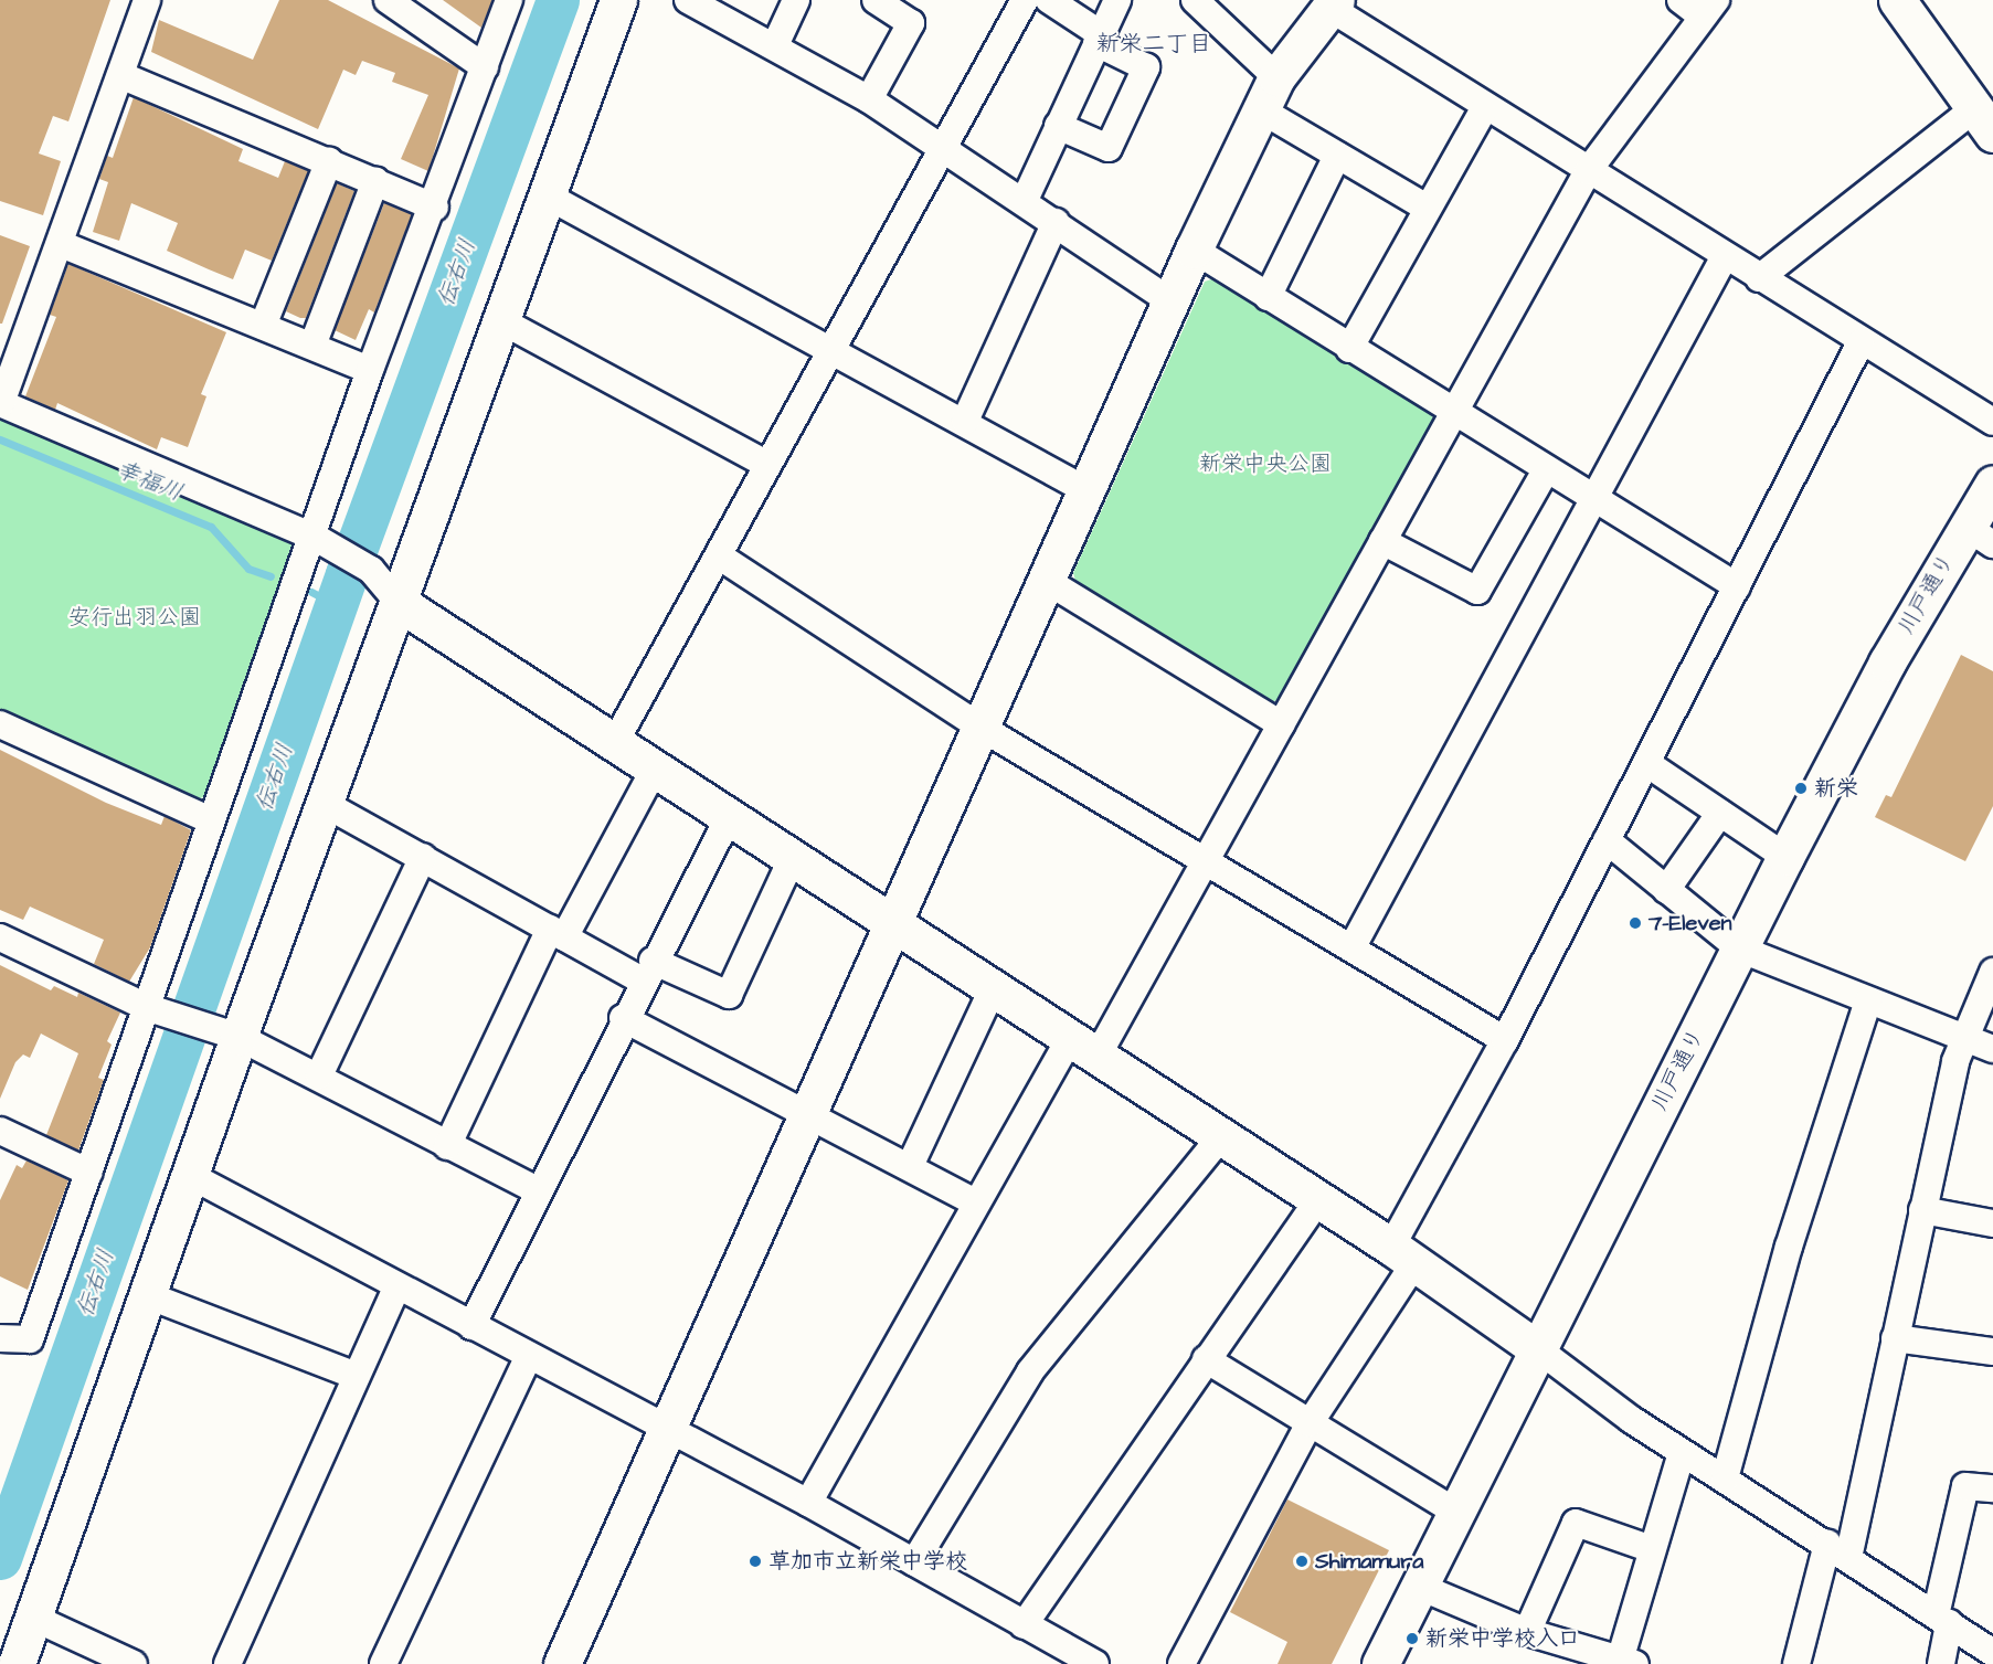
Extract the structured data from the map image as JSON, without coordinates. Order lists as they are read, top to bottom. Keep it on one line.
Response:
{"streets":{"street":["川戸通り"]},"districts":["新栄二丁目"],"water":["伝右川","幸福川"],"parks":["新栄中央公園","安行出羽公園"],"places":["新栄","7-Eleven","草加市立新栄中学校","Shimamura","新栄中学校入口"]}
